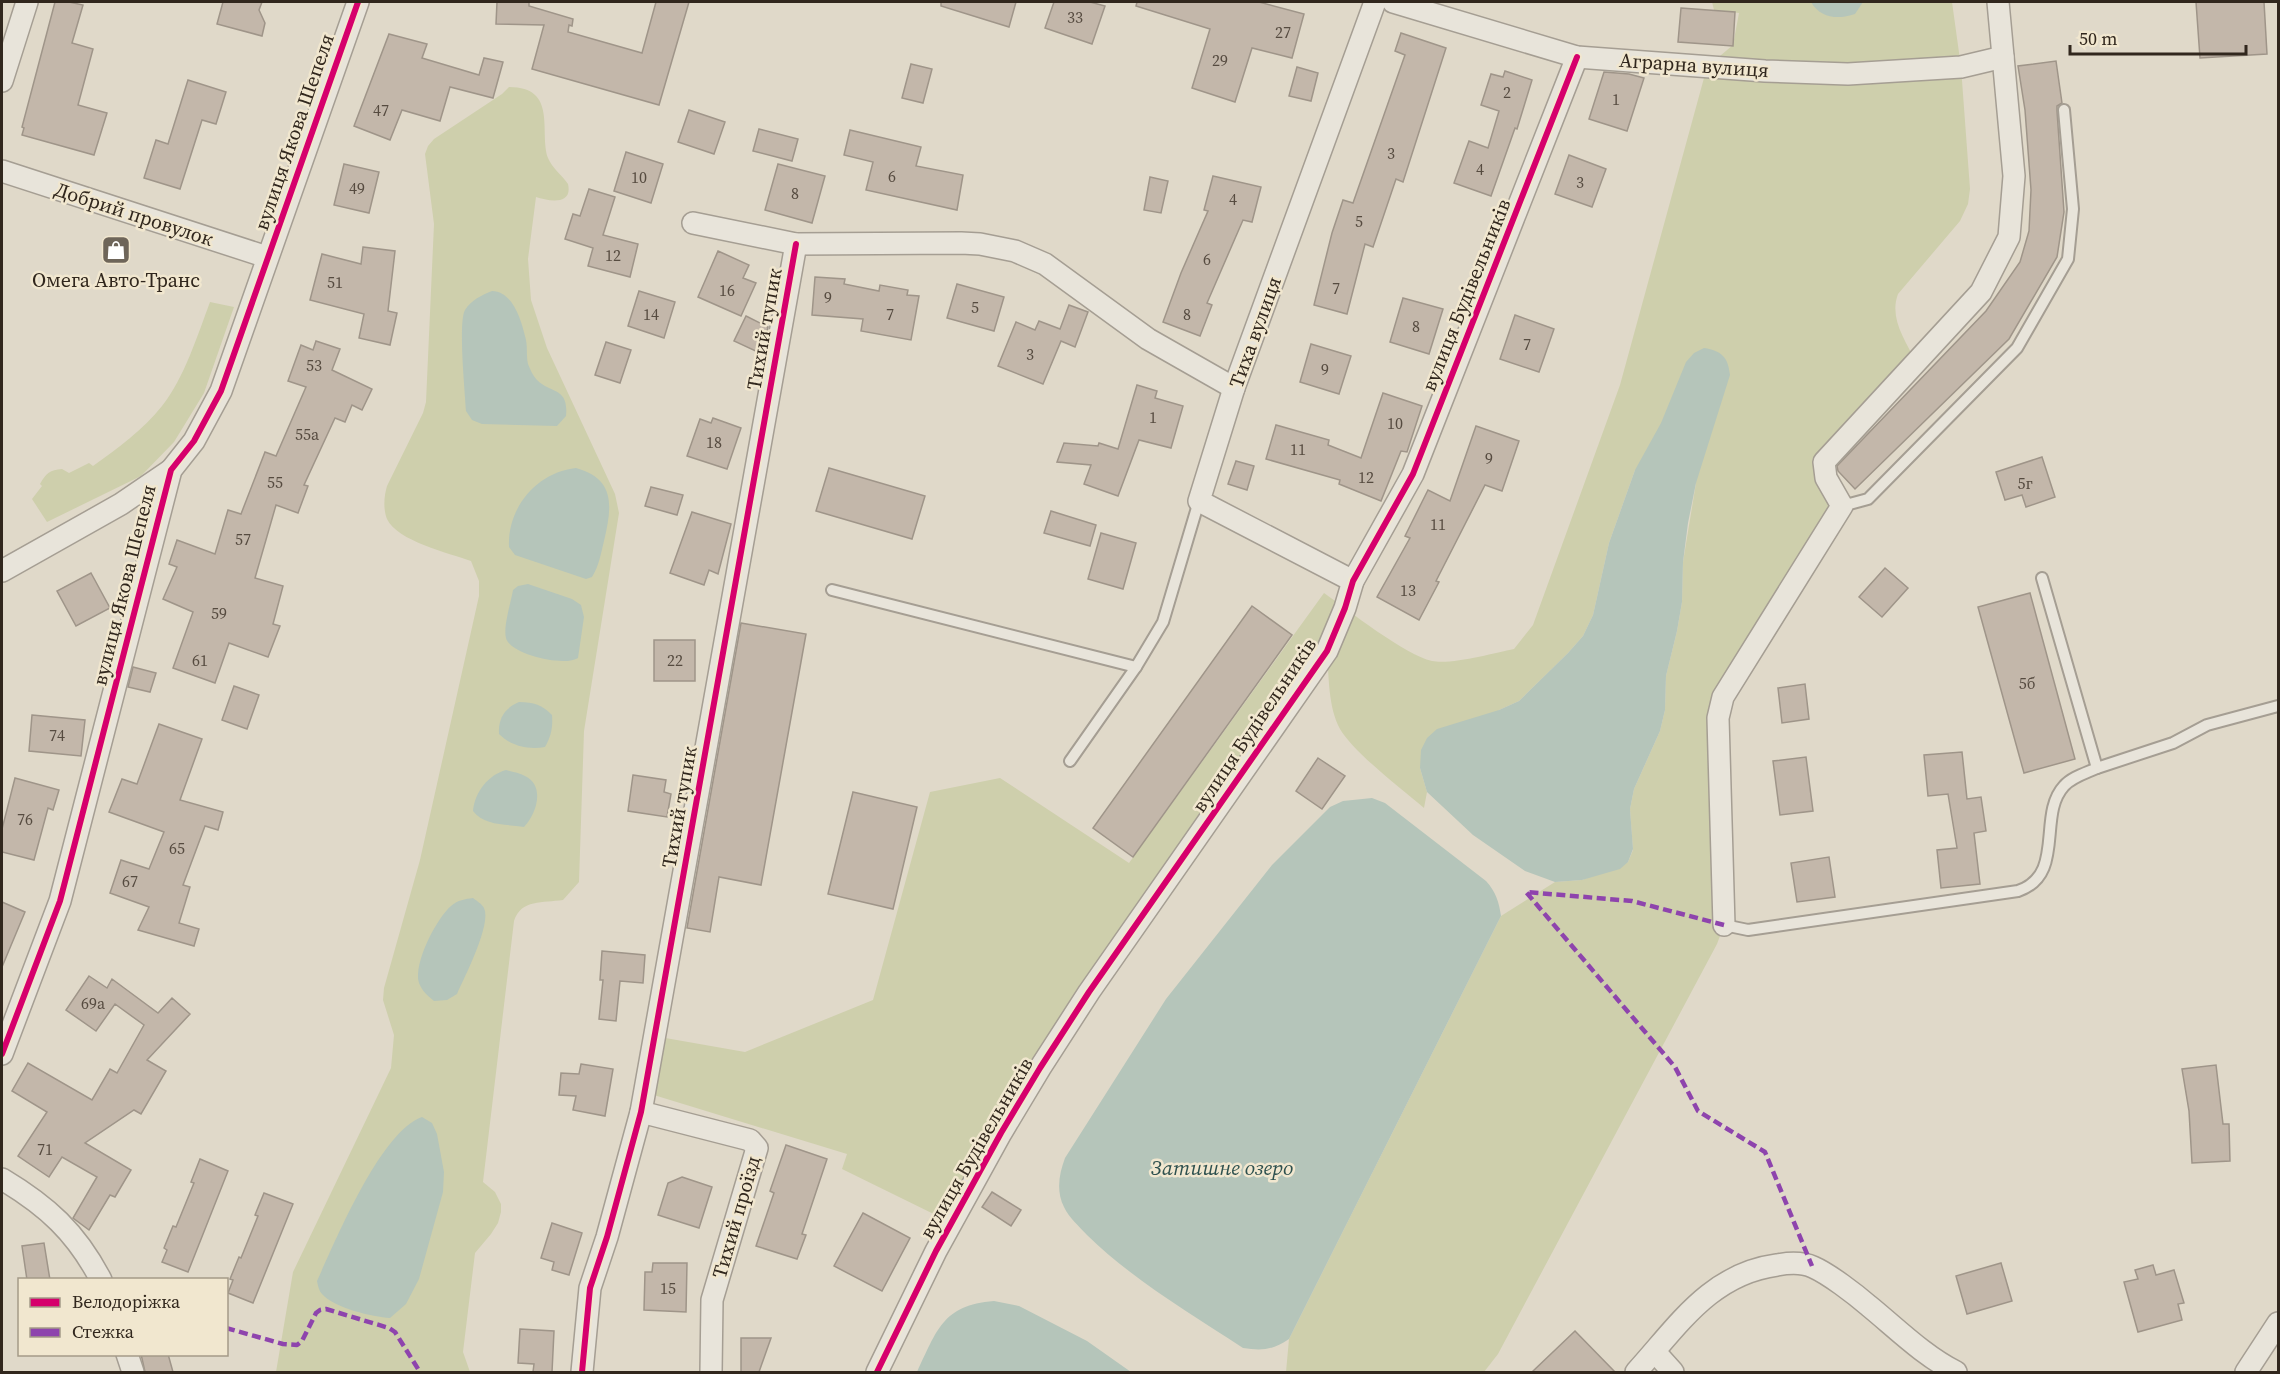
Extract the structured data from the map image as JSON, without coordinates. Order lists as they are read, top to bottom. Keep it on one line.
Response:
{"streets":{"street":["Аграрна вулиця","вулиця Якова Шепеля","Добрий провулок","вулиця Будівельників","Тихий тупик","Тиха вулиця","Тихий проїзд"]},"crossings":[["Аграрна вулиця","вулиця Будівельників"],["вулиця Якова Шепеля","Добрий провулок"],["Тихий тупик","Тиха вулиця"],["Тихий тупик","Тихий проїзд"]],"water":["Затишне озеро"],"places":{"shop":["Омега Авто-Транс"]},"house_numbers":["33","27","29","2","1","47","3","4","6","10","3","49","8","4","5","12","6","51","7","16","9","5","14","7","8","8","7","3","53","9","1","10","55а","18","11","9","12","55","5г","11","57","13","59","61","22","5б","74","76","65","67","69а","71","15"],"legend":["Велодоріжка","Стежка"],"scale_bar":"50 m"}
